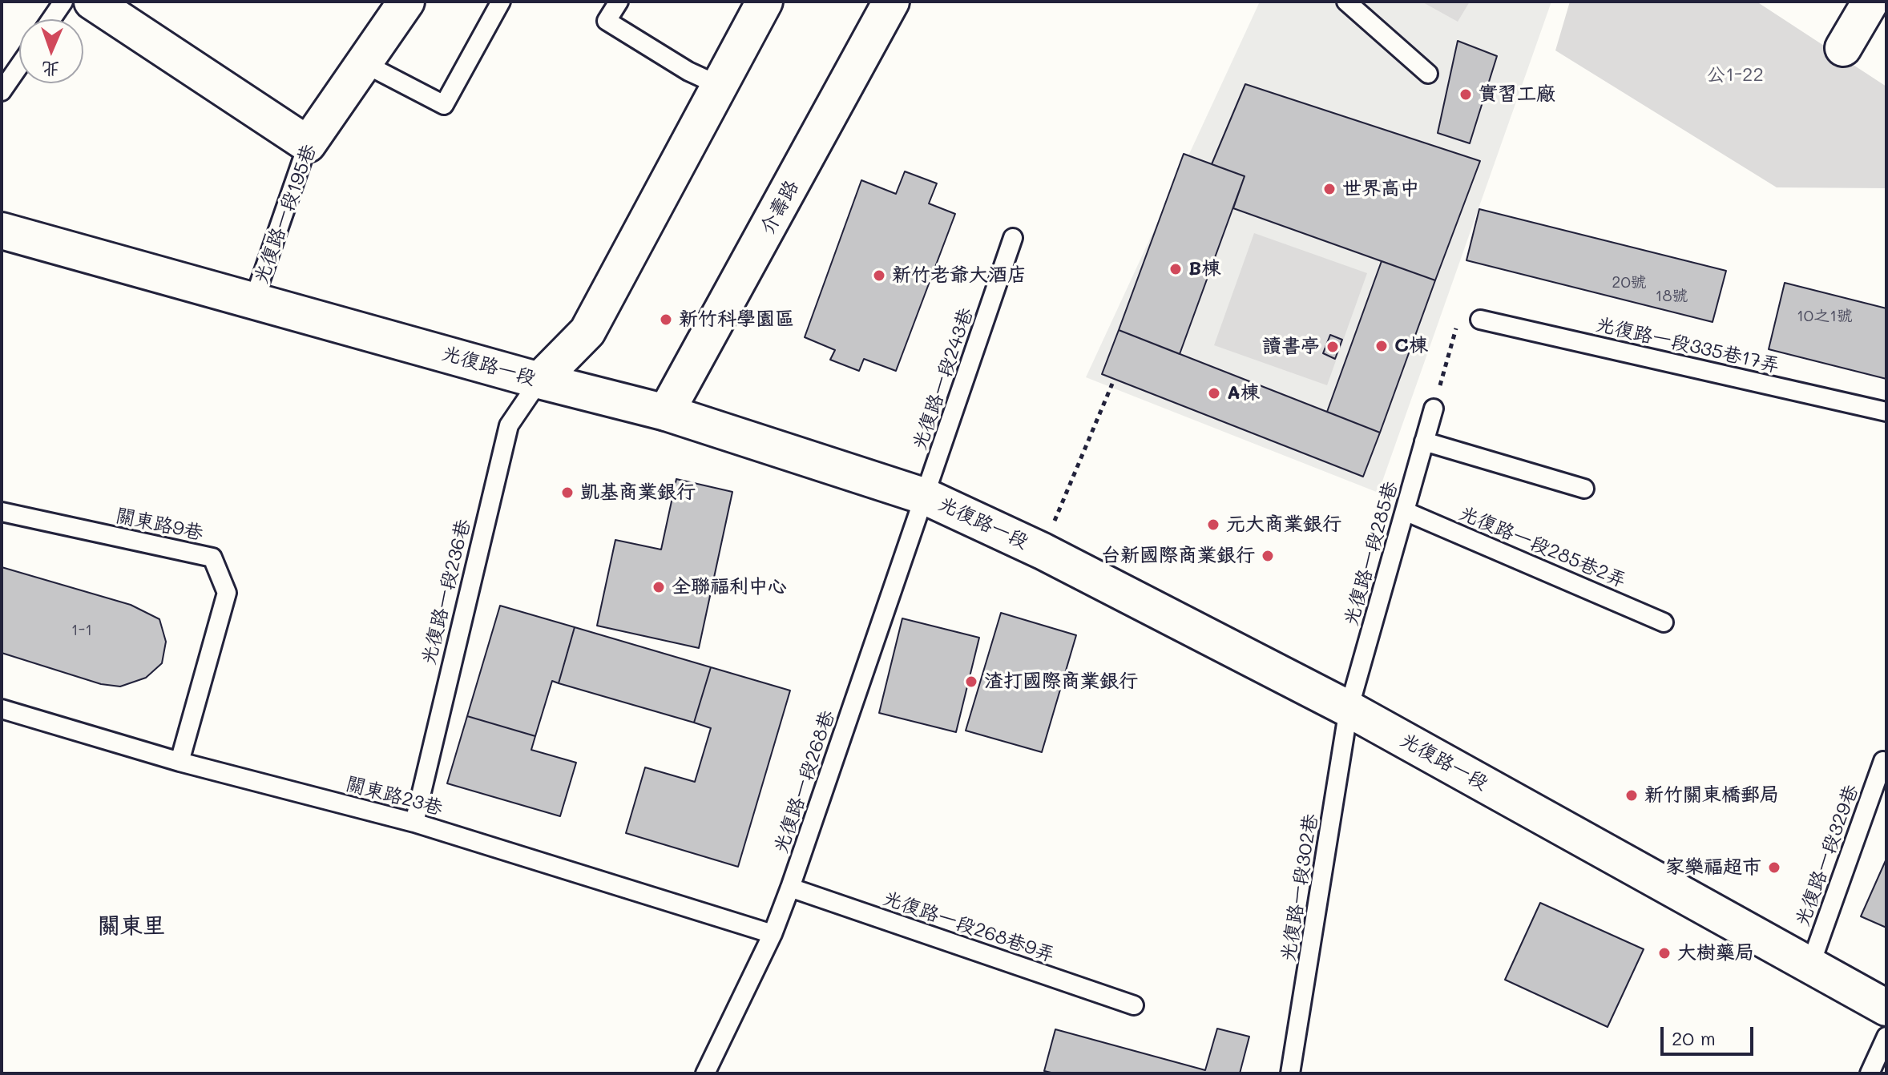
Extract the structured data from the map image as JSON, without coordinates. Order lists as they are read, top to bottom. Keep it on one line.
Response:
{"streets":{"main road":["介壽路","光復路一段195巷","光復路一段"],"lane":["光復路一段335巷17弄","光復路一段243巷","關東路9巷","光復路一段285巷2弄","光復路一段285巷","光復路一段236巷","光復路一段268巷","關東路23巷","光復路一段329巷","光復路一段302巷","光復路一段268巷9弄"]},"crossings":[["介壽路","光復路一段"],["光復路一段195巷","光復路一段"],["光復路一段","光復路一段243巷"],["光復路一段","光復路一段285巷"],["光復路一段","光復路一段236巷"],["光復路一段","光復路一段268巷"],["光復路一段","光復路一段329巷"],["光復路一段","光復路一段302巷"],["光復路一段243巷","光復路一段268巷"],["關東路9巷","關東路23巷"],["光復路一段285巷2弄","光復路一段285巷"],["光復路一段285巷","光復路一段302巷"],["光復路一段236巷","關東路23巷"],["光復路一段268巷","關東路23巷"],["光復路一段268巷","光復路一段268巷9弄"]],"districts":["關東里"],"parks":["公1-22"],"places":["實習工廠","世界高中","B棟","新竹老爺大酒店","新竹科學園區","C棟","讀書亭","A棟","凱基商業銀行","元大商業銀行","台新國際商業銀行","全聯福利中心","渣打國際商業銀行","新竹關東橋郵局","家樂福超市","大樹藥局"],"house_numbers":["20號","18號","10之1號","1-1"],"scale_bar":"20 m","north":"bottom"}
